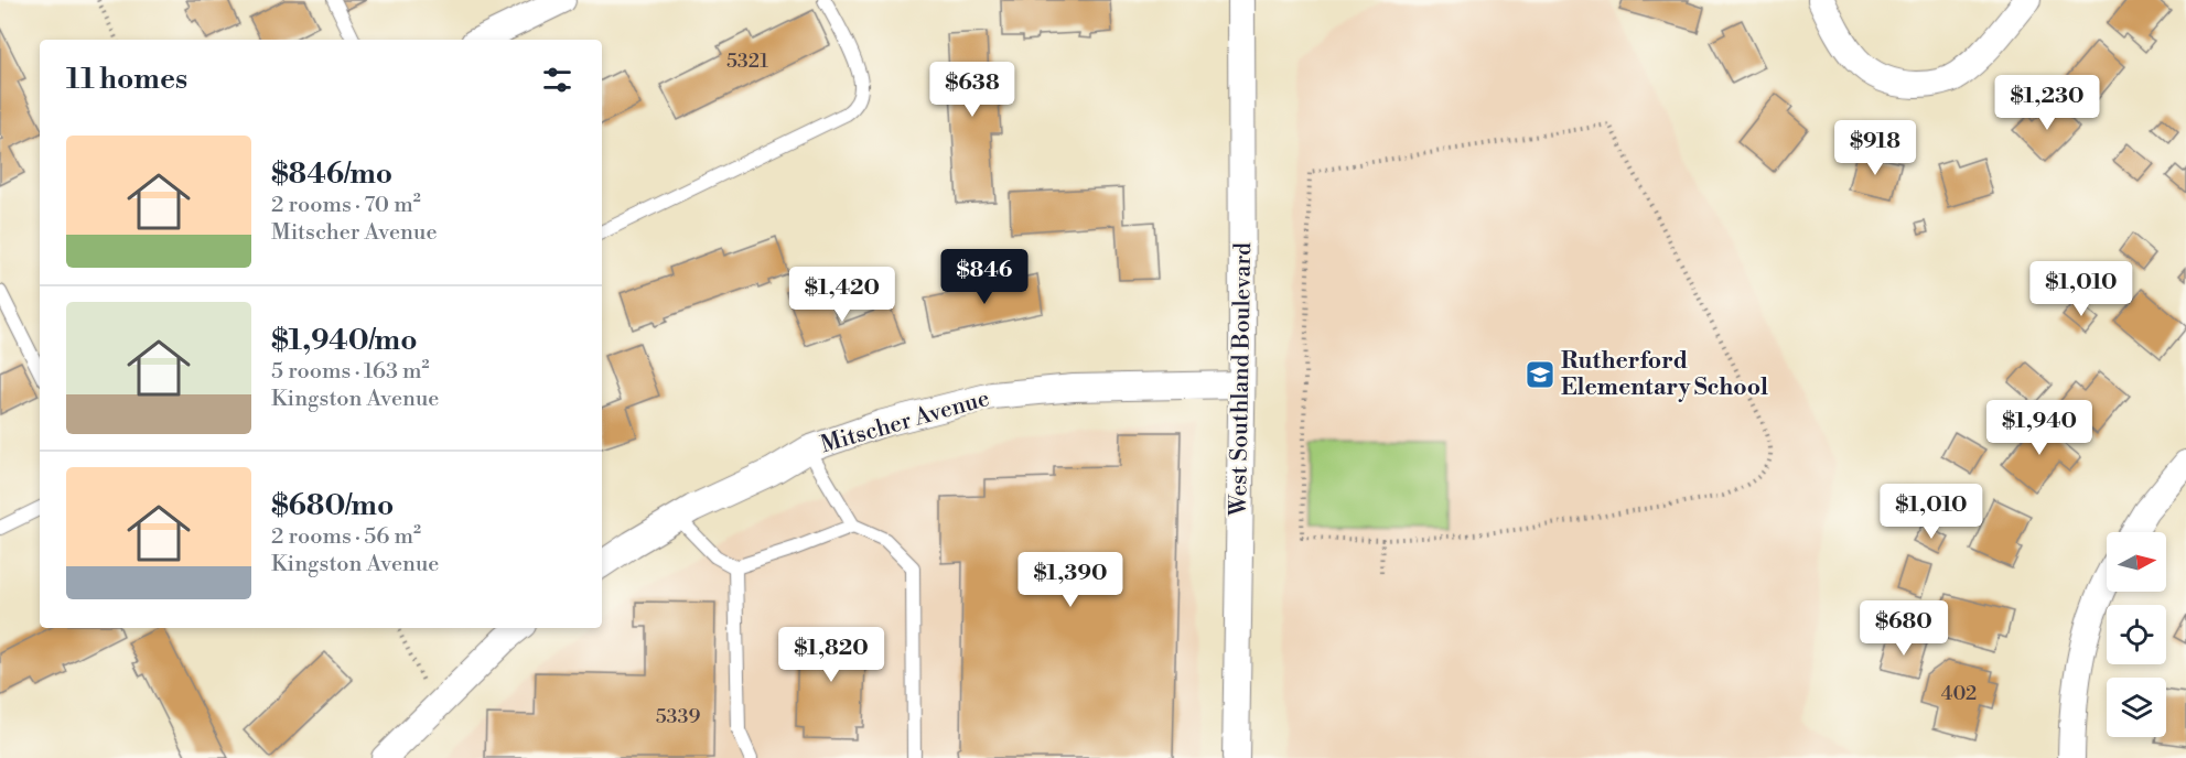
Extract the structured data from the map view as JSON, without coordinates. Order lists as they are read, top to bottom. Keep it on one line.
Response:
{"streets":{"street":["West Southland Boulevard","Mitscher Avenue"]},"crossings":[["West Southland Boulevard","Mitscher Avenue"]],"places":{"school or university":["Rutherford Elementary School"]},"house_numbers":["5321","402","5339"],"north":"right","page":{"heading":"11 homes","price":["$638","$1,230","$918","$846","$1,010","$1,420","$1,940","$1,010","$1,390","$680","$1,820"],"list":[{"name":"$846/mo","note":"2 rooms · 70 m² · Mitscher Avenue"},{"name":"$1,940/mo","note":"5 rooms · 163 m² · Kingston Avenue"},{"name":"$680/mo","note":"2 rooms · 56 m² · Kingston Avenue"}]}}
